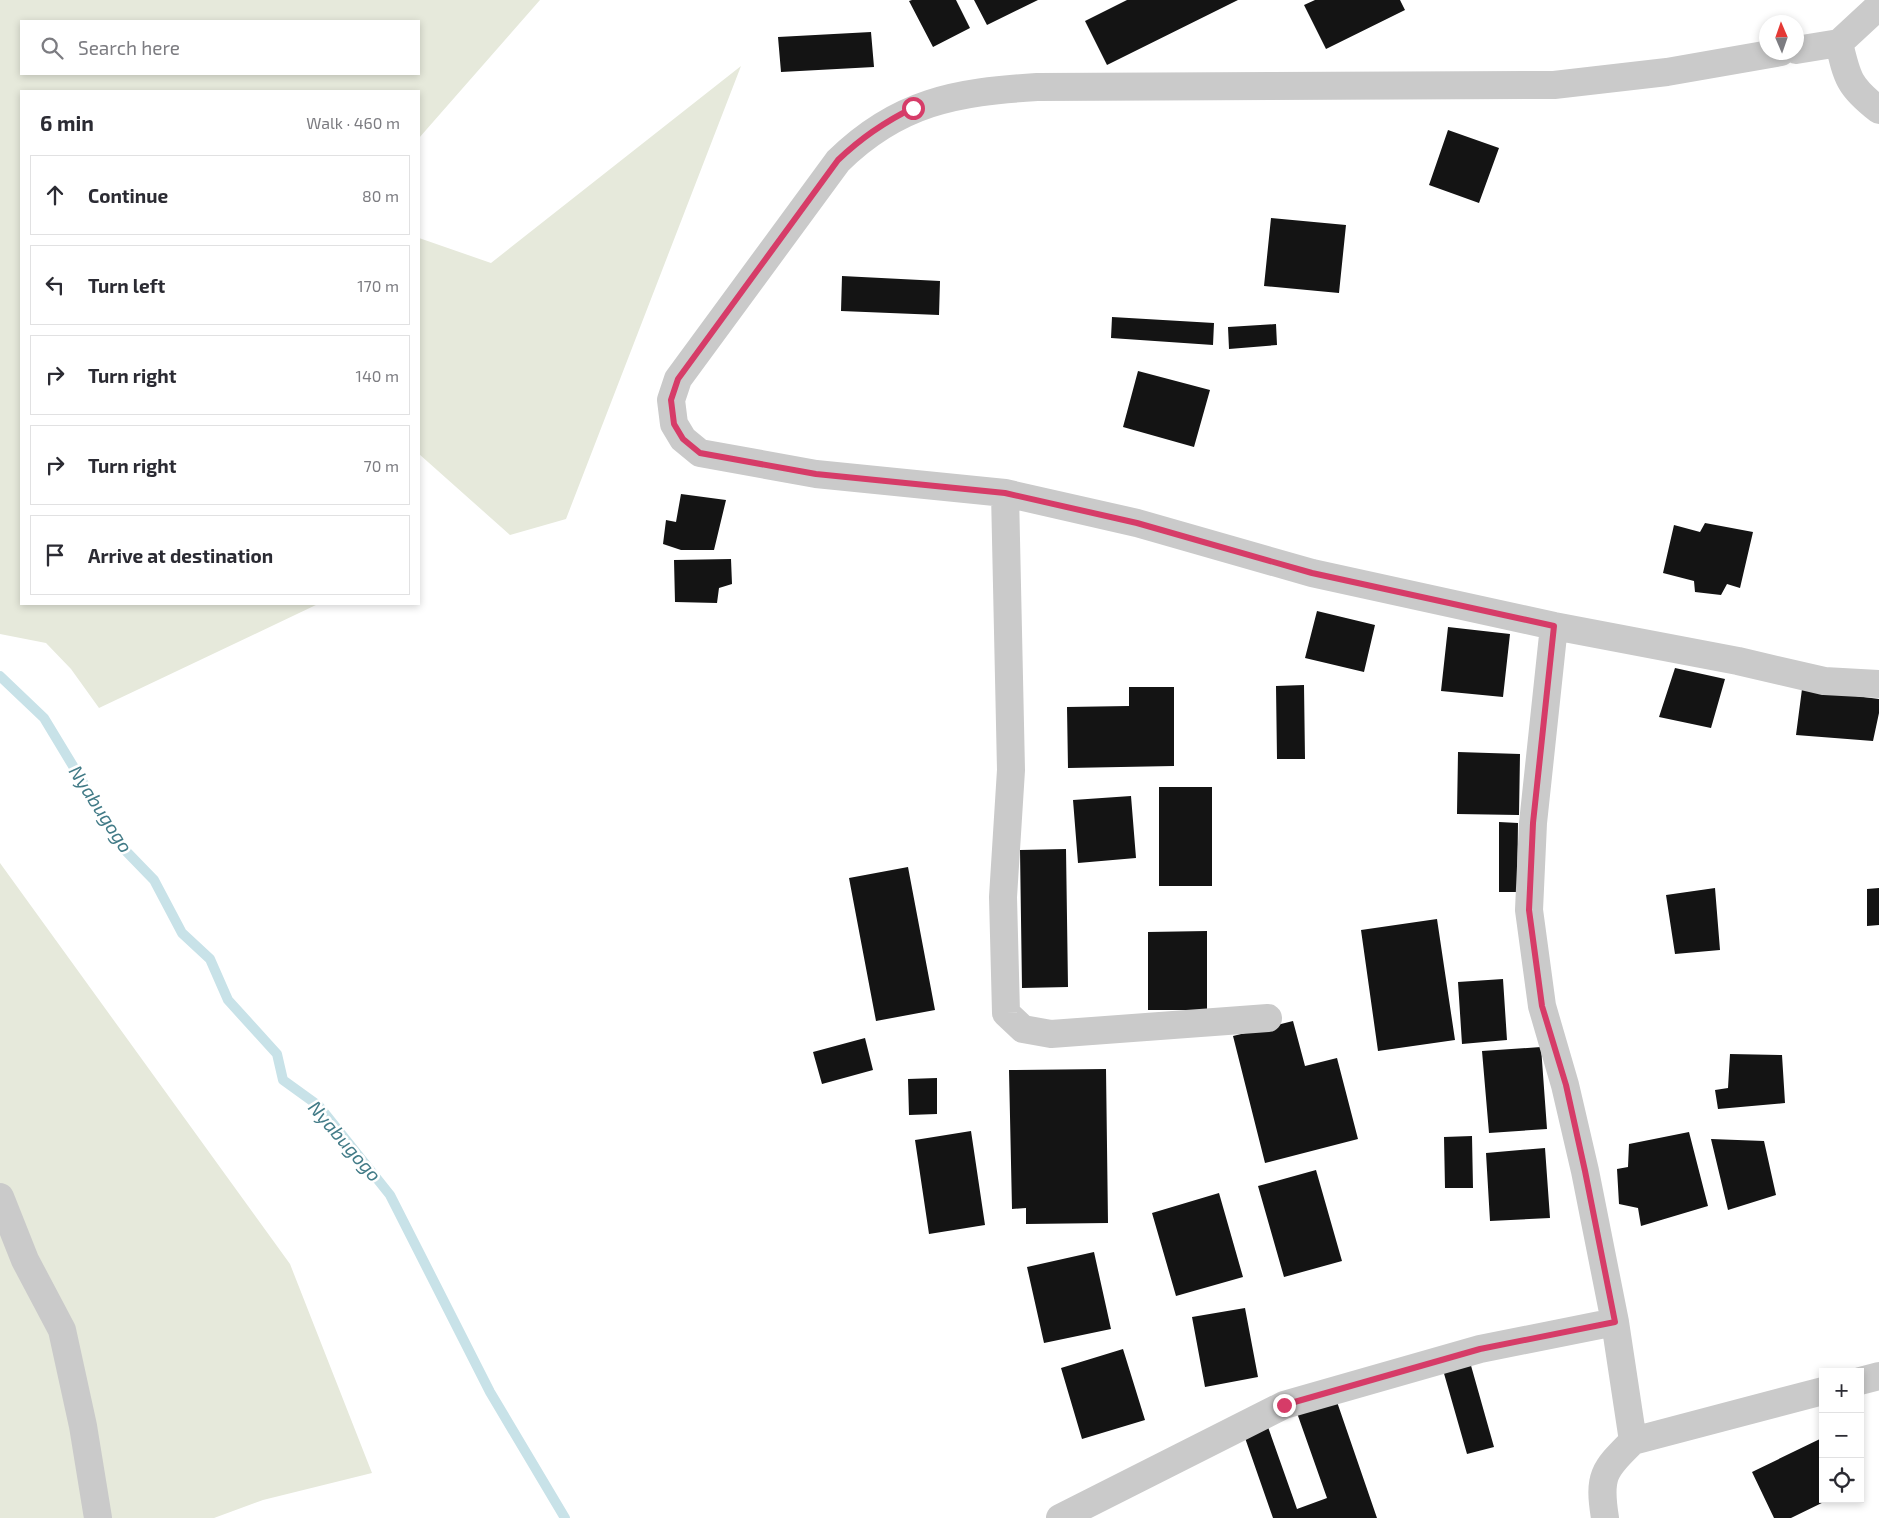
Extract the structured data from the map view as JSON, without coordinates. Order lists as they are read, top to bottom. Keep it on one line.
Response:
{"water":["Nyabugogo"],"north":"top","page":{"search":"Search here","heading":["6 min","Walk · 460 m"],"list":[["Continue","80 m"],["Turn left","170 m"],["Turn right","140 m"],["Turn right","70 m"],"Arrive at destination"],"map_buttons":["+","−"]}}
